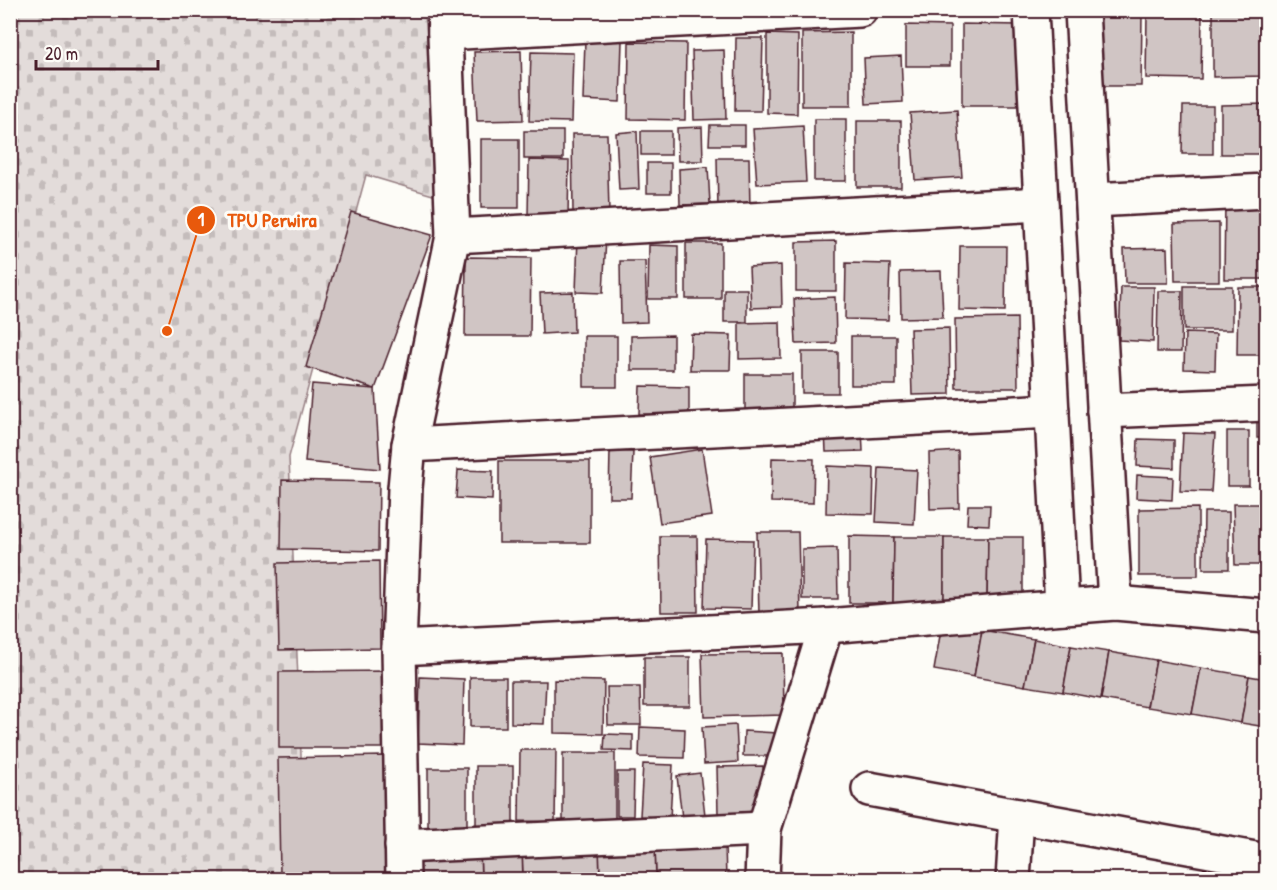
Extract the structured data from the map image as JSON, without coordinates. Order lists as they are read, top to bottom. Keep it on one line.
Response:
{"places":["TPU Perwira"],"scale_bar":"20 m"}
